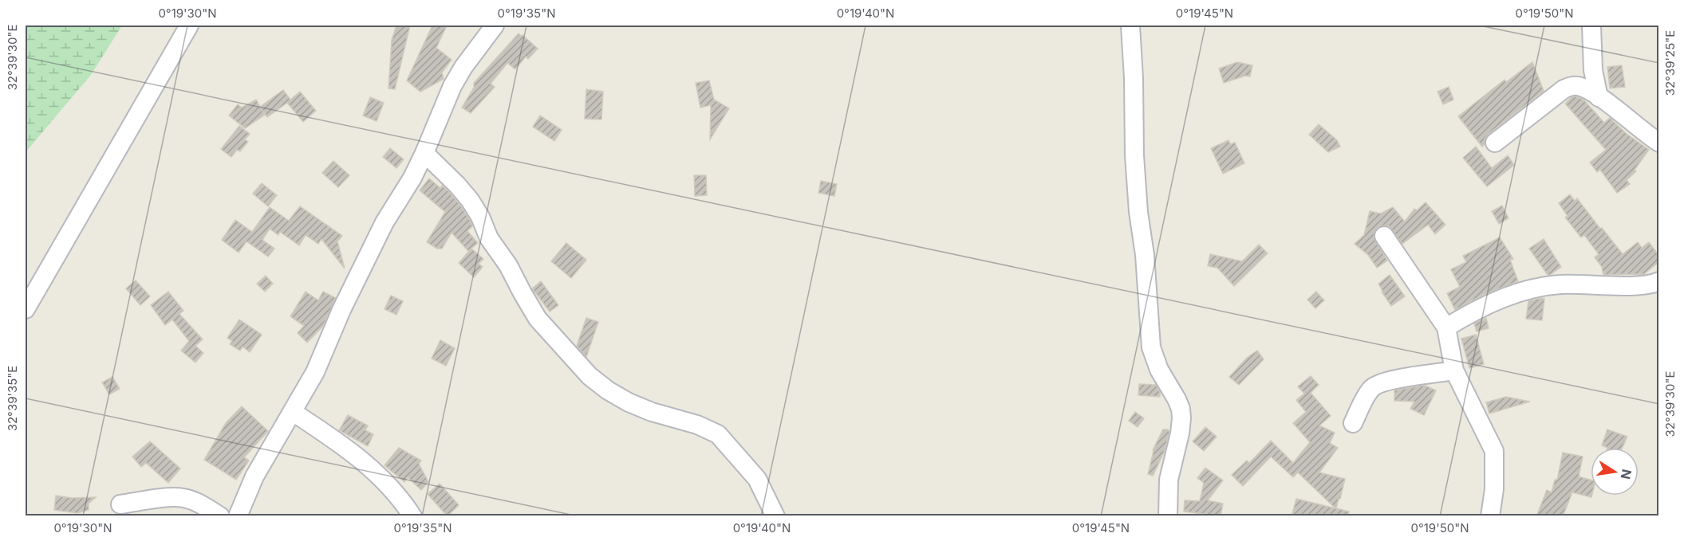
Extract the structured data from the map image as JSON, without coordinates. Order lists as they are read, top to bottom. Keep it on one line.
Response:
{"north":"right","coordinates":["0°19'30\"N","0°19'35\"N","0°19'40\"N","0°19'45\"N","0°19'50\"N","32°39'30\"E","32°39'25\"E","32°39'35\"E"]}
